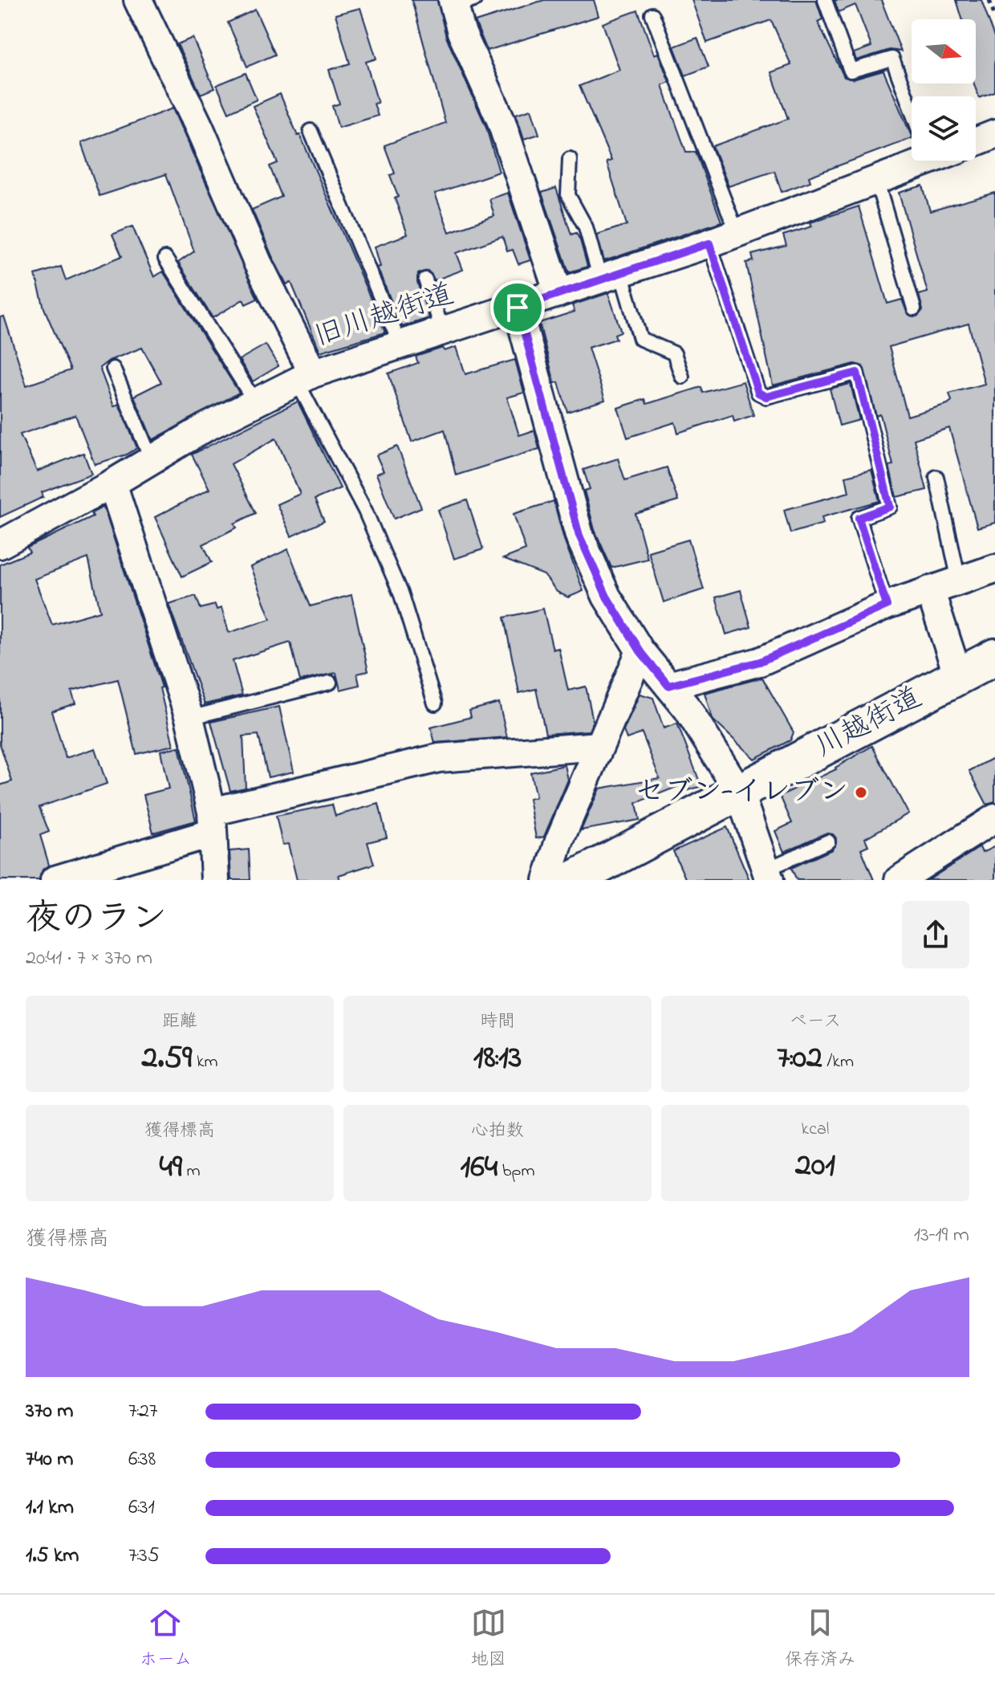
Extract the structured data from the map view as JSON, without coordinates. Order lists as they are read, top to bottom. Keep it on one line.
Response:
{"streets":{"highway":["川越街道"],"street":["旧川越街道"]},"places":["セブン-イレブン"],"north":"right","page":{"heading":["夜のラン","20:41 · 7 × 370 m"],"stats":[["距離","2.59 km"],["時間","18:13"],["ペース","7:02 /km"],["獲得標高","49 m"],["心拍数","164 bpm"],["kcal","201"]],"chart":["獲得標高","13–19 m"],"list":[{"name":"370 m","note":"7:27"},{"name":"740 m","note":"6:38"},{"name":"1.1 km","note":"6:31"},{"name":"1.5 km","note":"7:35"}],"tabs":["ホーム","地図","保存済み"]}}
